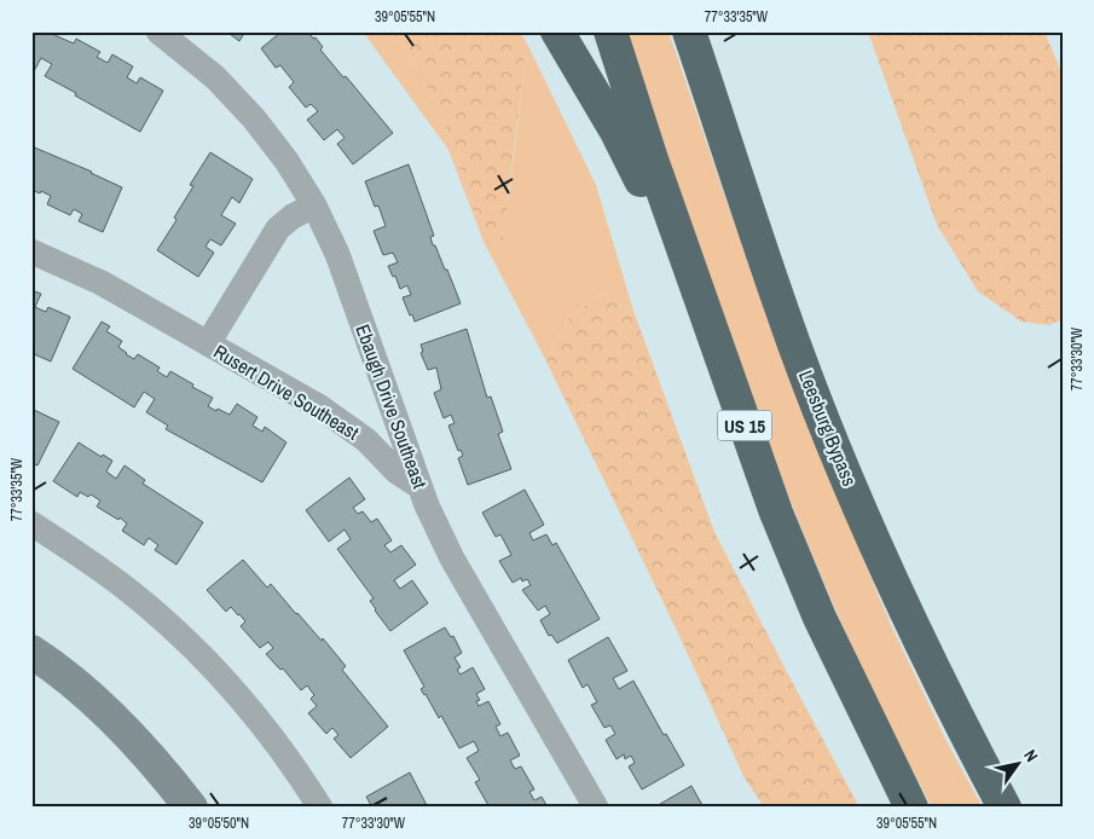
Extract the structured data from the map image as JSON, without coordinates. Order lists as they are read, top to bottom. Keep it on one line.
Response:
{"streets":{"highway":["US 15","Leesburg Bypass"],"street":["Rusert Drive Southeast","Ebaugh Drive Southeast"]},"crossings":[["Rusert Drive Southeast","Ebaugh Drive Southeast"]],"north":"top right","coordinates":["39°05'55\"N","77°33'35\"W","77°33'30\"W","39°05'50\"N"]}
